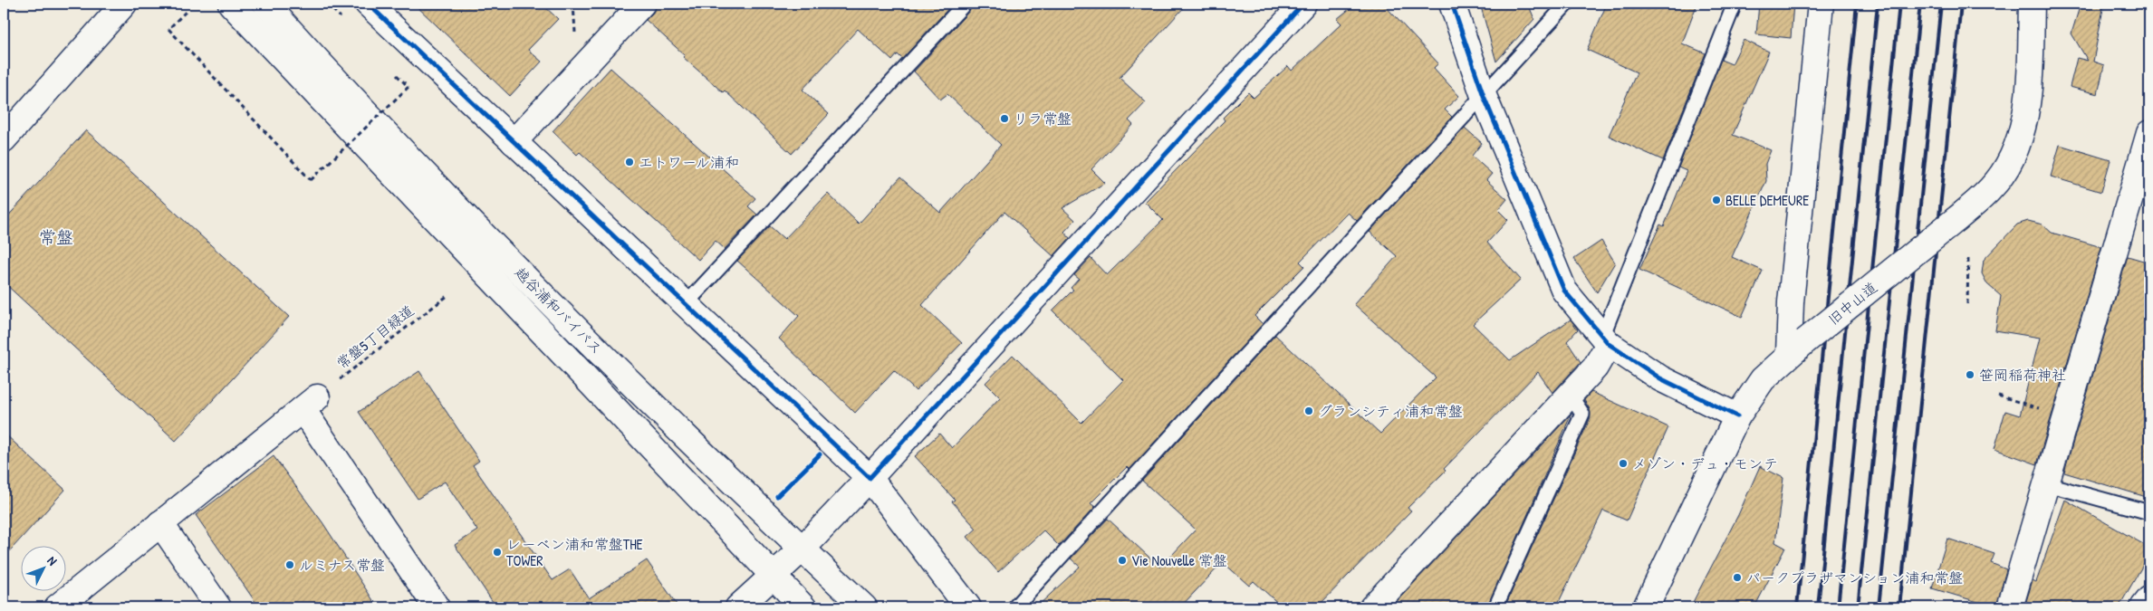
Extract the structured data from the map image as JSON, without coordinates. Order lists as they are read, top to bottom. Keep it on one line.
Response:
{"streets":{"main road":["旧中山道","越谷浦和バイパス"],"path":["常盤5丁目緑道"]},"districts":["常盤"],"places":["リラ常盤","エトワール浦和","BELLE DEMEURE","笹岡稲荷神社","グランシティ浦和常盤","メゾン・デュ・モンテ","レーベン浦和常盤THE TOWER","Vie Nouvelle 常盤","ルミナス常盤","パークプラザマンション浦和常盤"],"north":"top right"}
